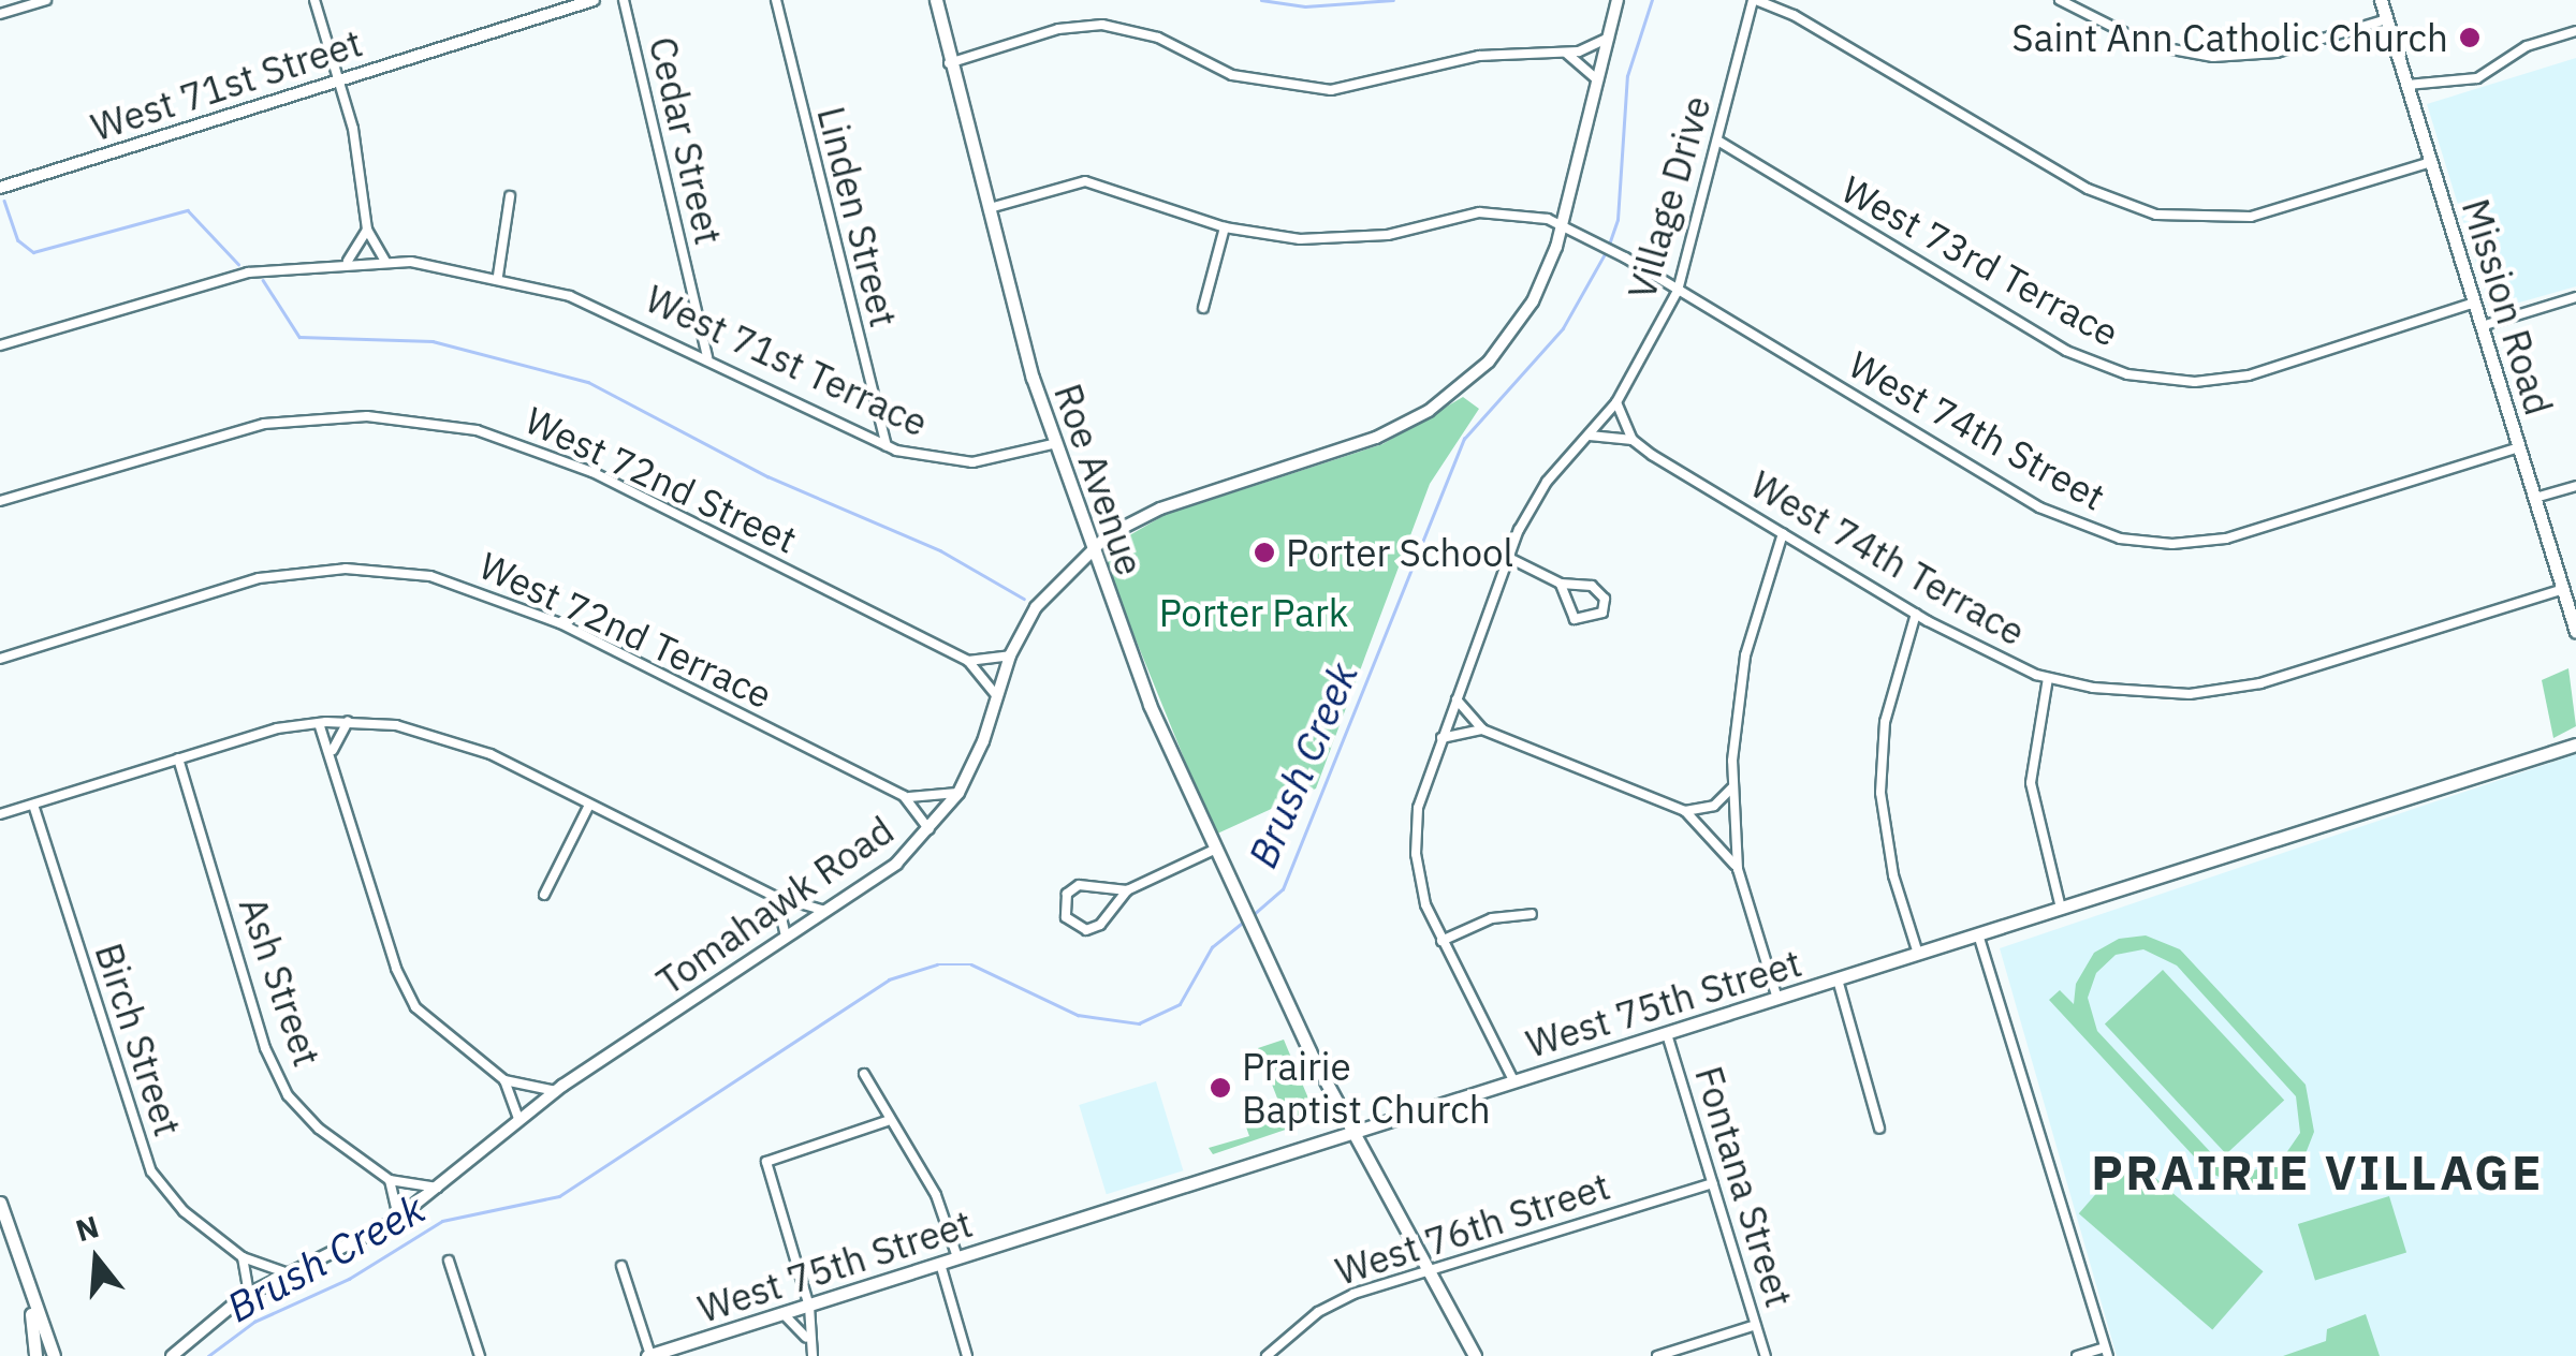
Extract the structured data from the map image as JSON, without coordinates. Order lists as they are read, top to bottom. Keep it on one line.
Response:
{"streets":{"main road":["Mission Road","Roe Avenue","West 75th Street"],"street":["West 71st Street","Cedar Street","Village Drive","Linden Street","West 73rd Terrace","West 71st Terrace","West 74th Street","West 72nd Street","West 74th Terrace","West 72nd Terrace","Tomahawk Road","Ash Street","Birch Street","Fontana Street","West 76th Street"]},"crossings":[["Cedar Street","West 71st Terrace"],["Village Drive","West 73rd Terrace"],["Village Drive","West 74th Street"],["Village Drive","West 74th Terrace"],["Village Drive","West 75th Street"],["Linden Street","West 71st Terrace"],["West 73rd Terrace","Mission Road"],["Mission Road","West 74th Street"],["Mission Road","West 74th Terrace"],["West 71st Terrace","Roe Avenue"],["West 74th Street","Tomahawk Road"],["West 72nd Street","Tomahawk Road"],["Roe Avenue","Tomahawk Road"],["Roe Avenue","West 75th Street"],["Roe Avenue","West 76th Street"],["West 72nd Terrace","Tomahawk Road"],["Tomahawk Road","Ash Street"],["Tomahawk Road","Birch Street"],["West 75th Street","Fontana Street"],["Fontana Street","West 76th Street"]],"districts":["PRAIRIE VILLAGE"],"water":["Brush Creek"],"parks":["Porter Park"],"places":["Saint Ann Catholic Church","Porter School","Prairie Baptist Church"],"north":"top"}
